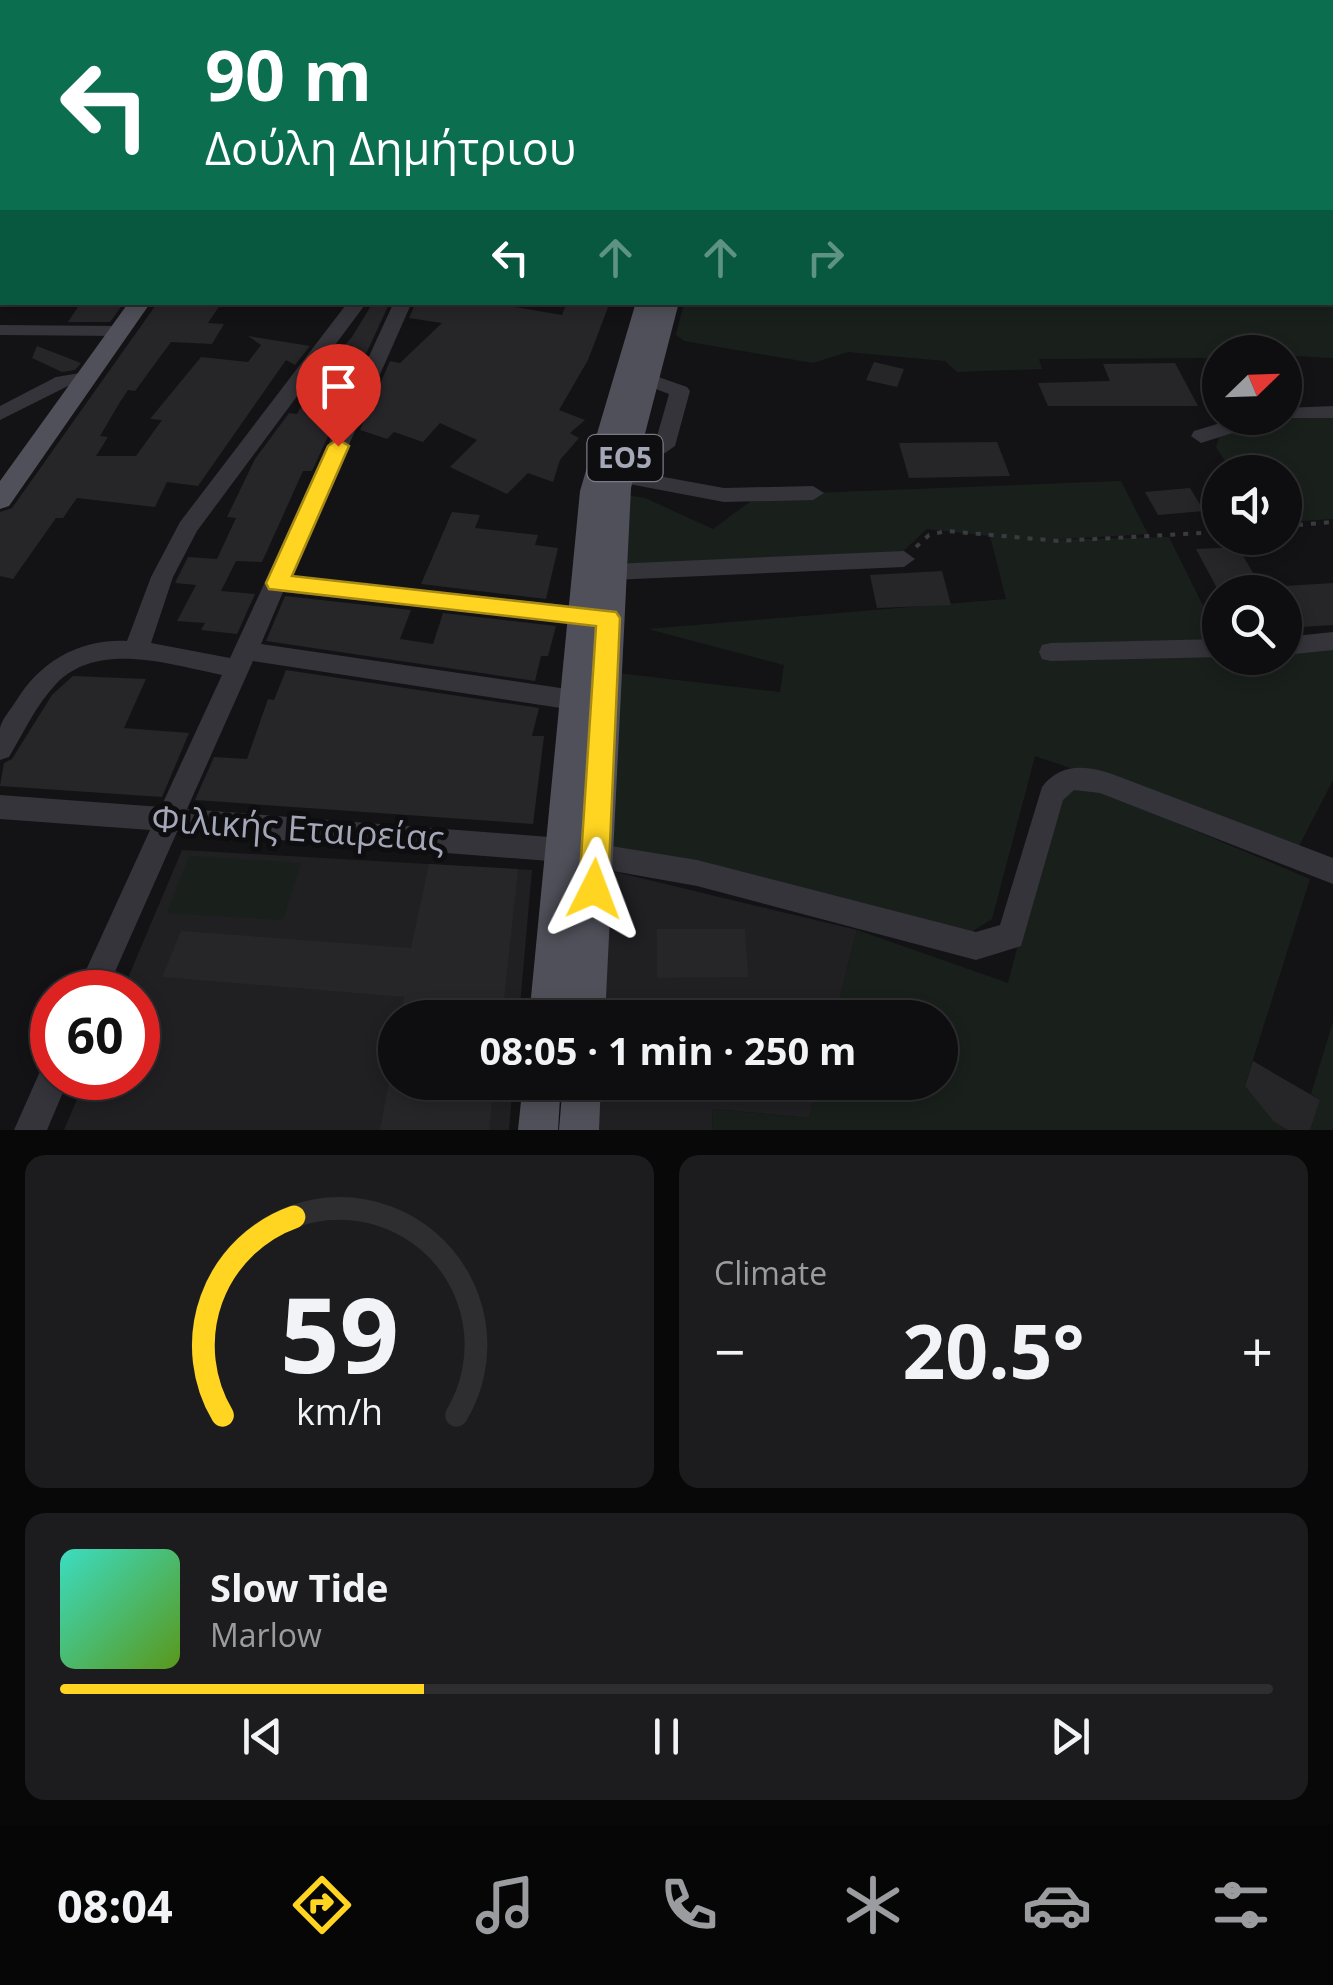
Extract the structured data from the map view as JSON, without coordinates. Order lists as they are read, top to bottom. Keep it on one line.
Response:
{"streets":{"main road":["ΕΟ5"],"street":["Φιλικής Εταιρείας"]},"crossings":[["ΕΟ5","Φιλικής Εταιρείας"]],"north":"top right","page":{"turn":["90 m","Δούλη Δημήτριου"],"limit":"60","trip":"08:05 · 1 min · 250 m","tile":"Climate","heat":["−","20.5°","+"],"song":["Slow Tide","Marlow"],"tabs":"08:04","gauge":["59","km/h"]}}
